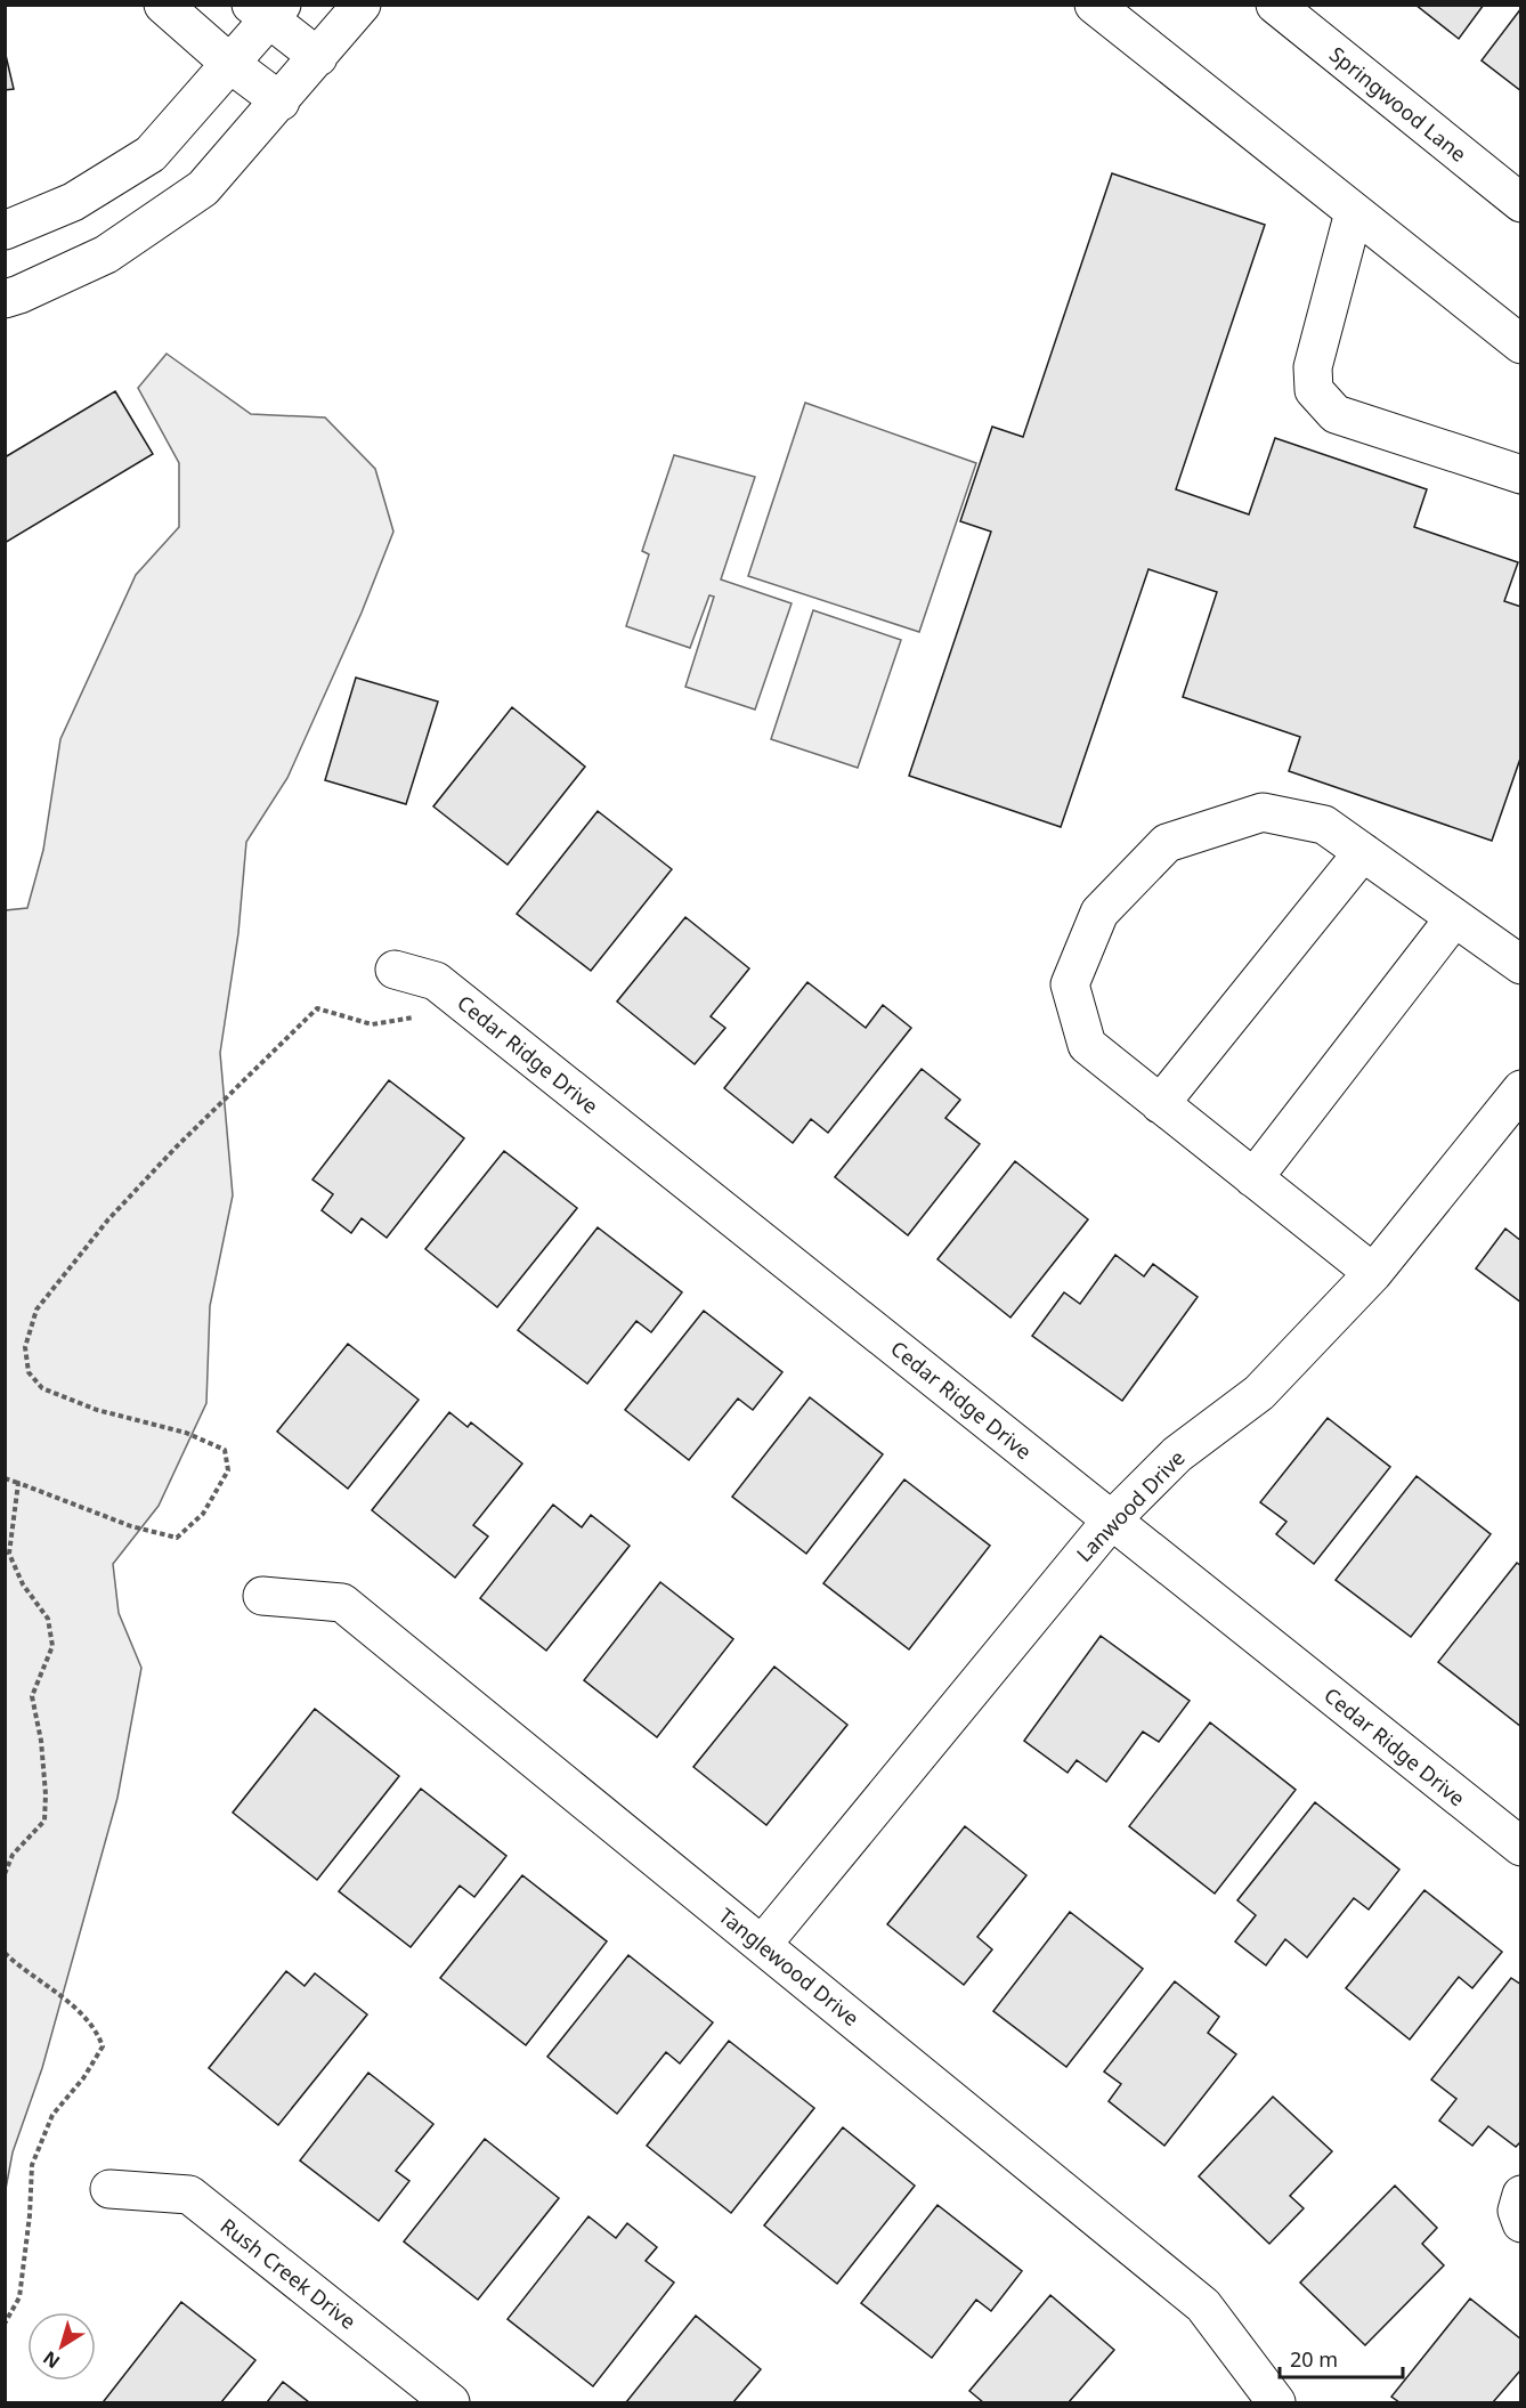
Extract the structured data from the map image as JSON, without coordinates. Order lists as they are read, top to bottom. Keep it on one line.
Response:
{"streets":{"street":["Springwood Lane","Cedar Ridge Drive","Lanwood Drive","Tanglewood Drive","Rush Creek Drive"]},"crossings":[["Cedar Ridge Drive","Lanwood Drive"],["Lanwood Drive","Tanglewood Drive"]],"scale_bar":"20 m","north":"bottom left"}
